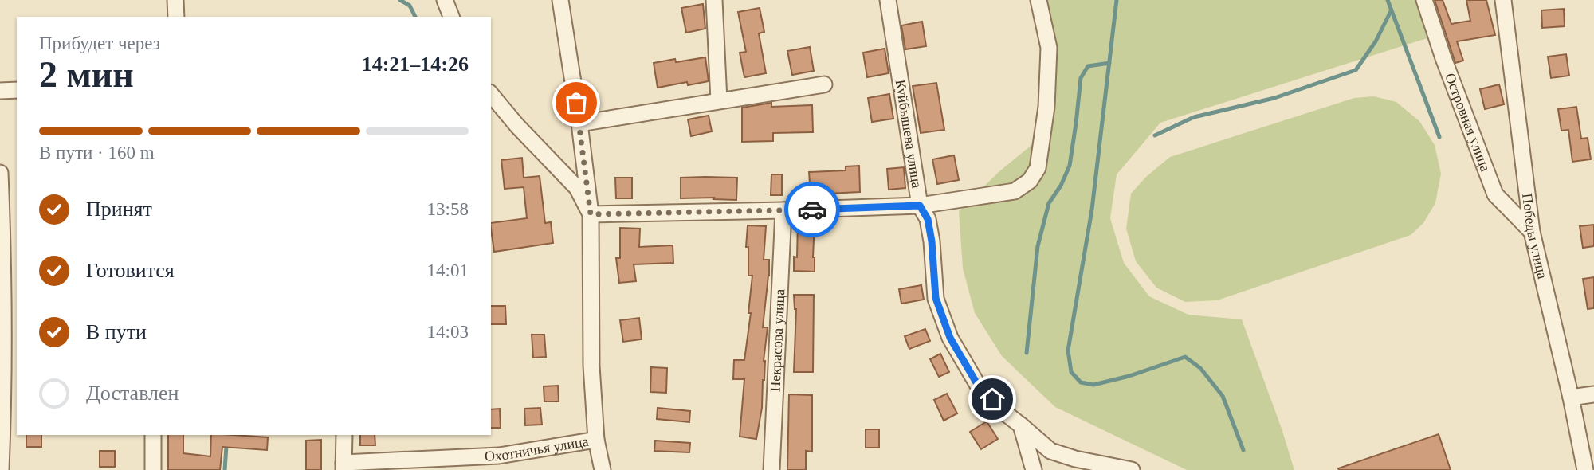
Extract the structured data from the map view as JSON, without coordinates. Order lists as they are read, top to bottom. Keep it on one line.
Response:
{"streets":{"street":["Островная улица","Куйбышева улица","Победы улица","Некрасова улица","Охотничья улица"]},"crossings":[["Островная улица","Победы улица"]],"page":{"heading":["2 мин","Прибудет через","14:21–14:26"],"bar":"В пути · 160 m","list":[["Принят","13:58"],["Готовится","14:01"],["В пути","14:03"],"Доставлен"]}}
